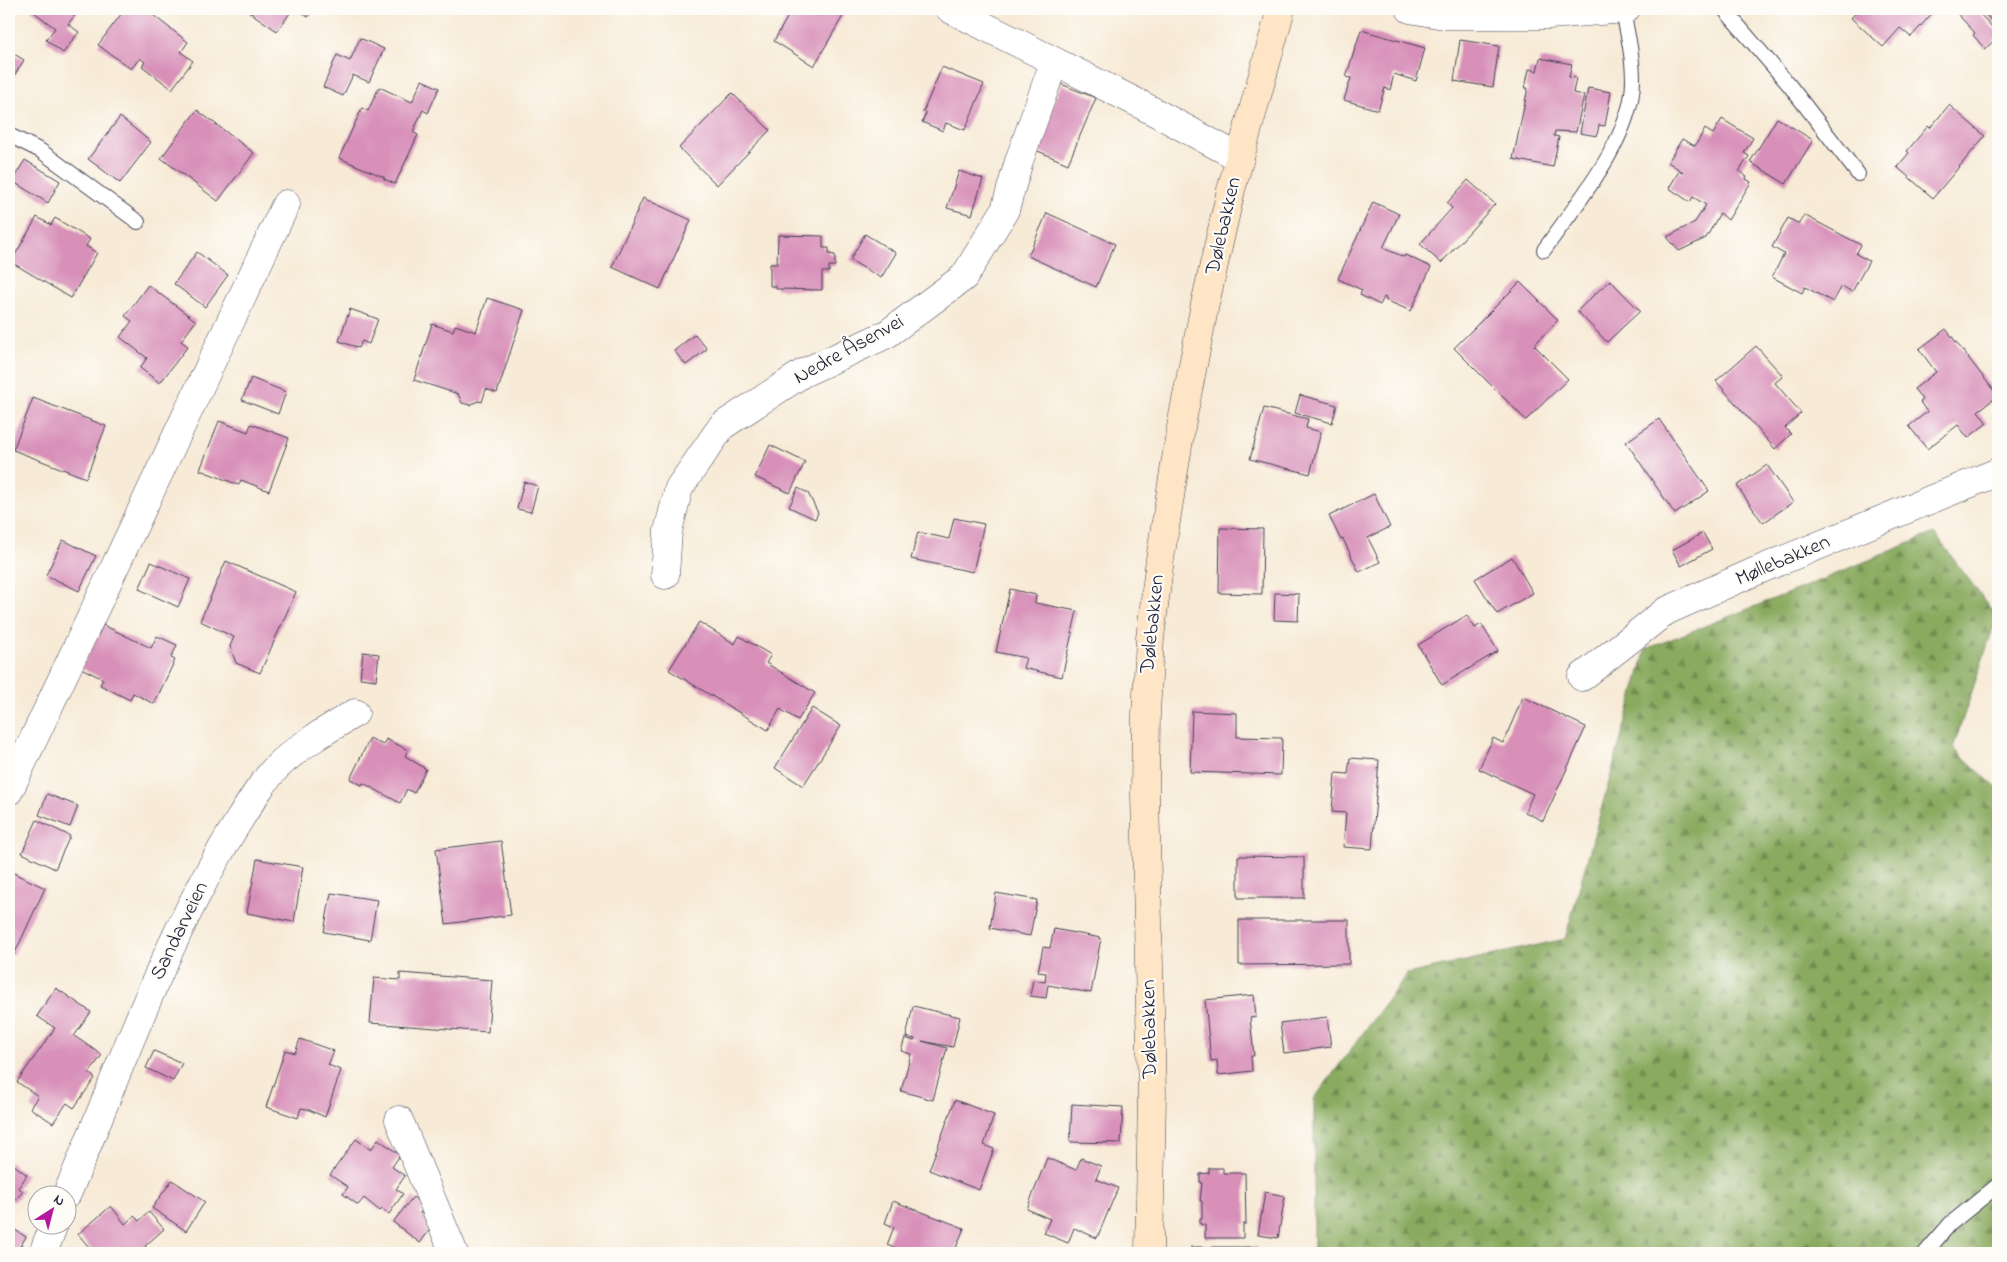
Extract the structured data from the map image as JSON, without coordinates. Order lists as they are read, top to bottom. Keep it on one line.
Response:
{"streets":{"main road":["Dølebakken"],"street":["Nedre Åsenvei","Møllebakken","Sandarveien"]},"north":"top right"}
